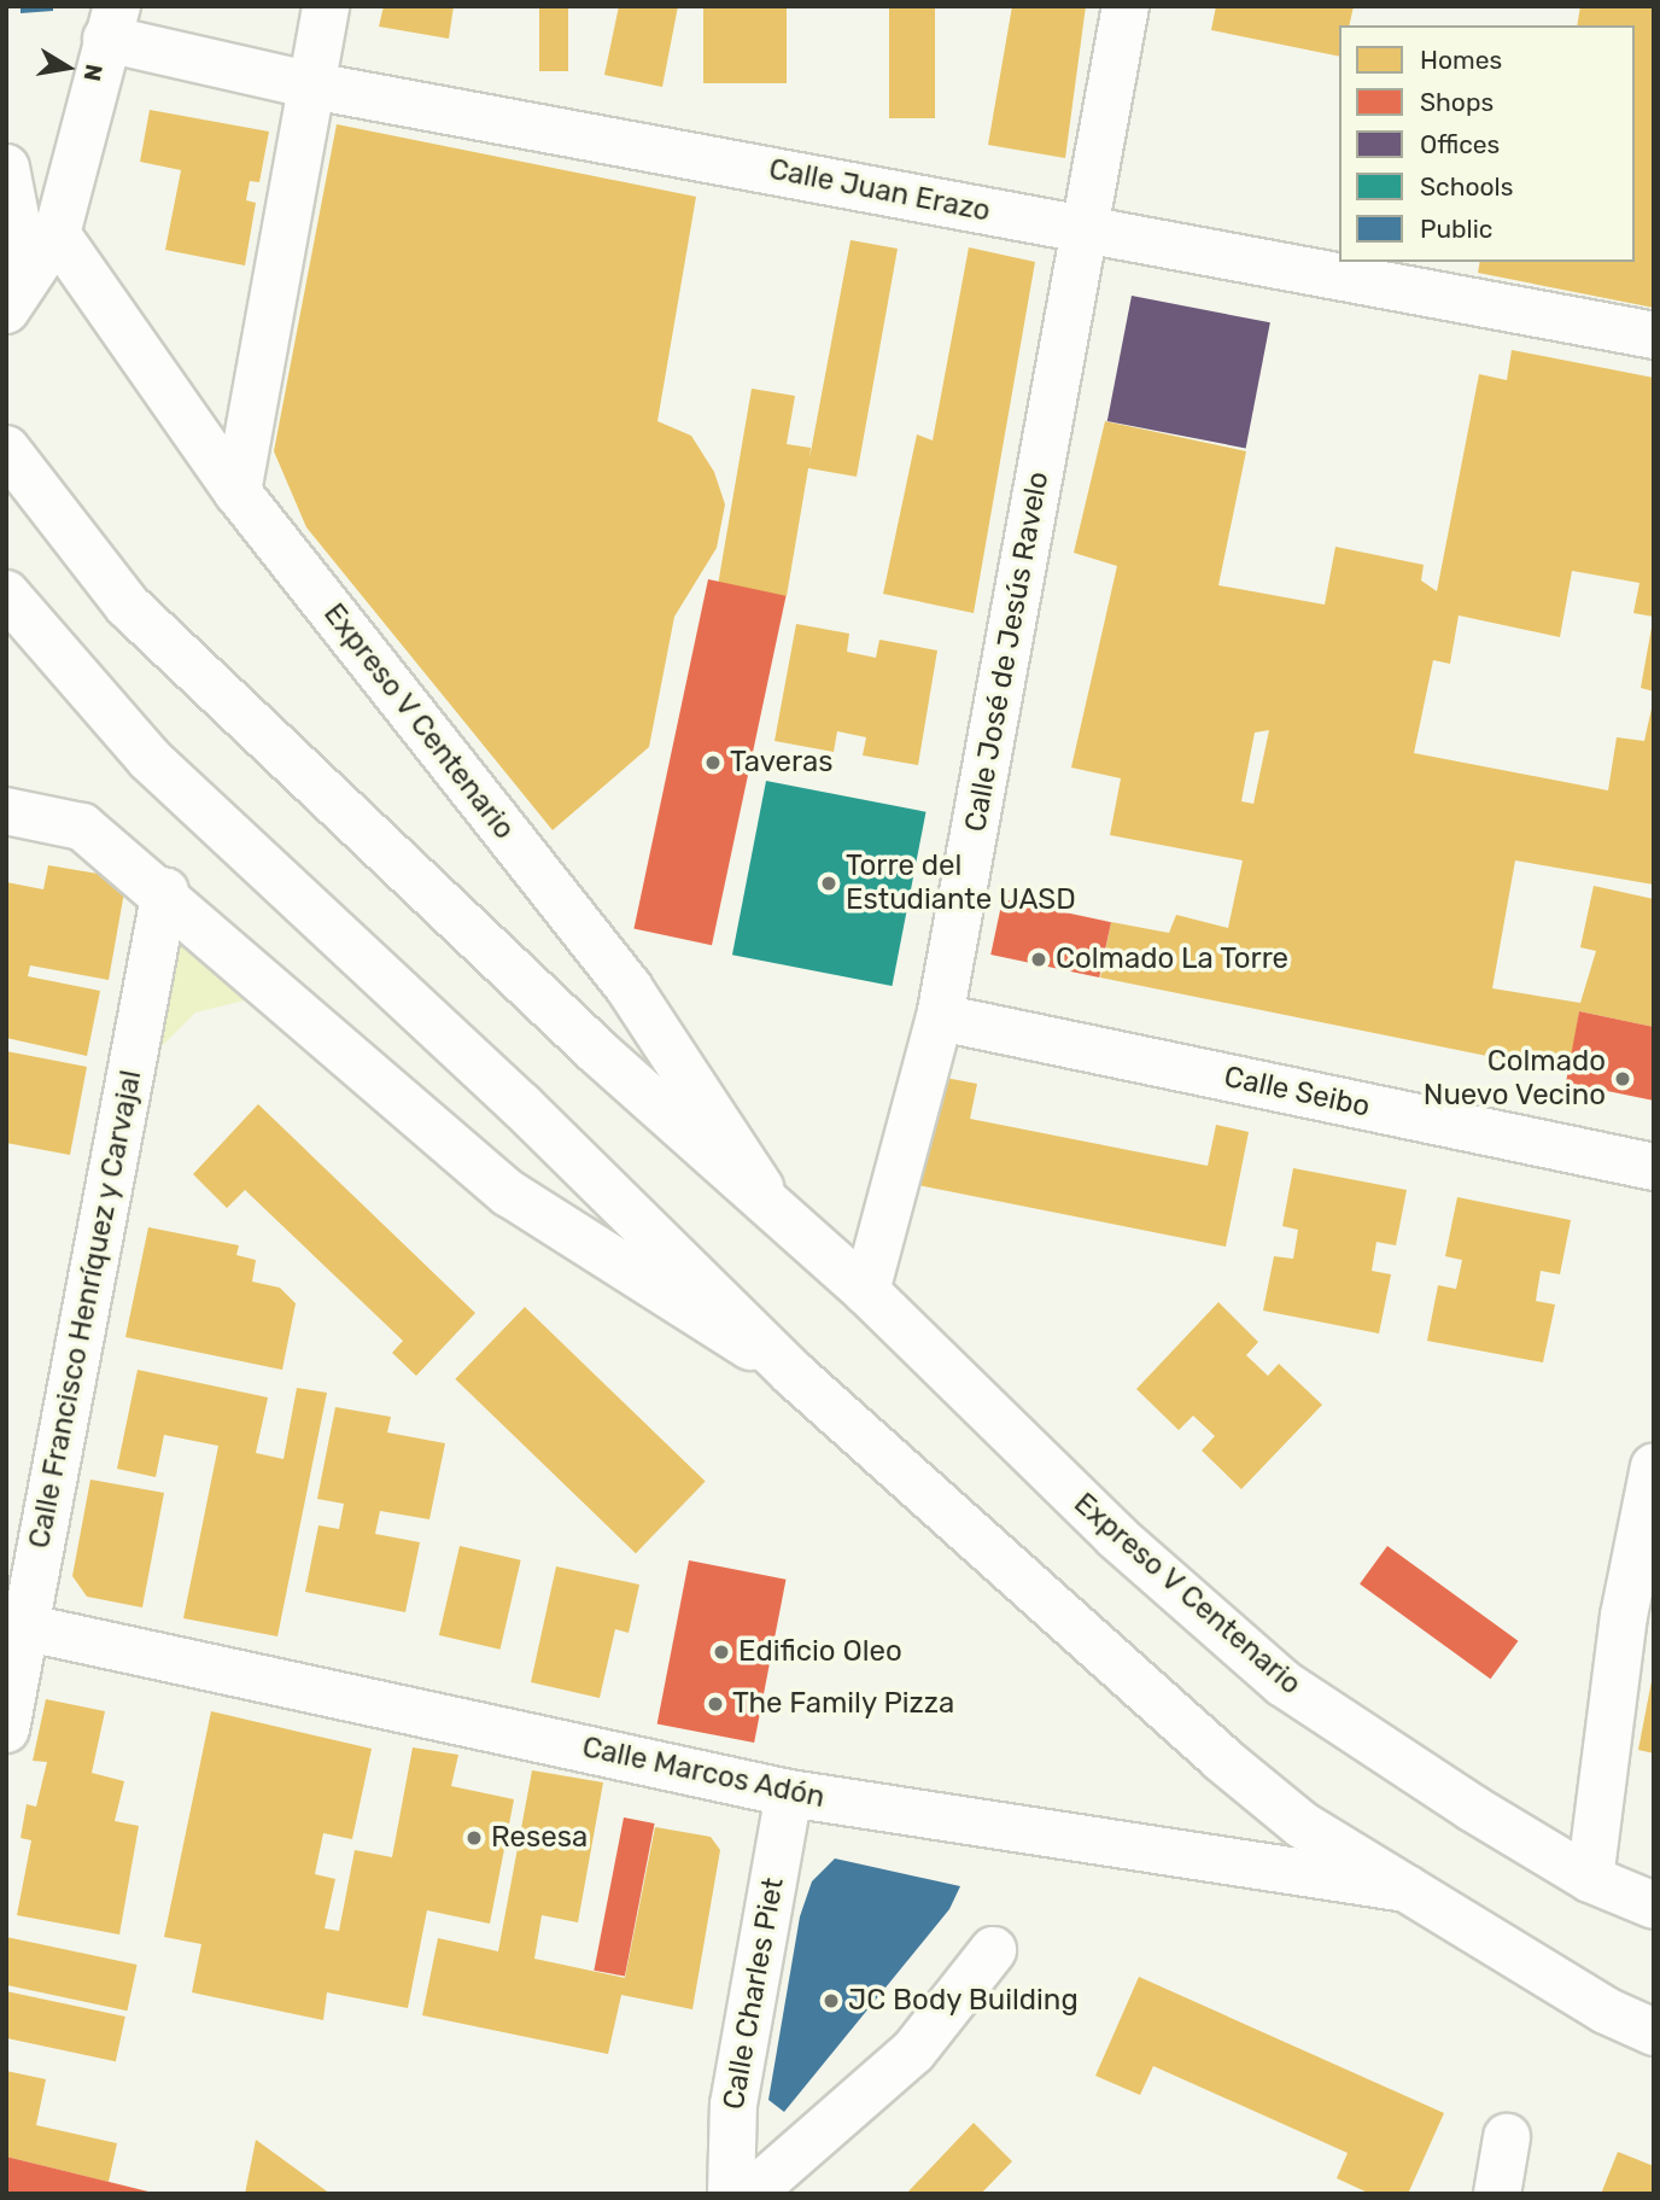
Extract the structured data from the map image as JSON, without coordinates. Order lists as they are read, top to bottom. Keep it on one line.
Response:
{"streets":{"main road":["Calle Juan Erazo","Calle José de Jesús Ravelo","Expreso V Centenario","Calle Seibo","Calle Francisco Henríquez y Carvajal","Calle Marcos Adón","Calle Charles Piet"]},"crossings":[["Calle Juan Erazo","Calle José de Jesús Ravelo"],["Calle José de Jesús Ravelo","Expreso V Centenario"],["Calle José de Jesús Ravelo","Calle Seibo"],["Calle Francisco Henríquez y Carvajal","Calle Marcos Adón"],["Calle Marcos Adón","Calle Charles Piet"]],"places":["Taveras","Torre del Estudiante UASD","Colmado La Torre","Colmado Nuevo Vecino","Edificio Oleo","The Family Pizza","Resesa","JC Body Building"],"legend":["Homes","Shops","Offices","Schools","Public"],"north":"right"}
